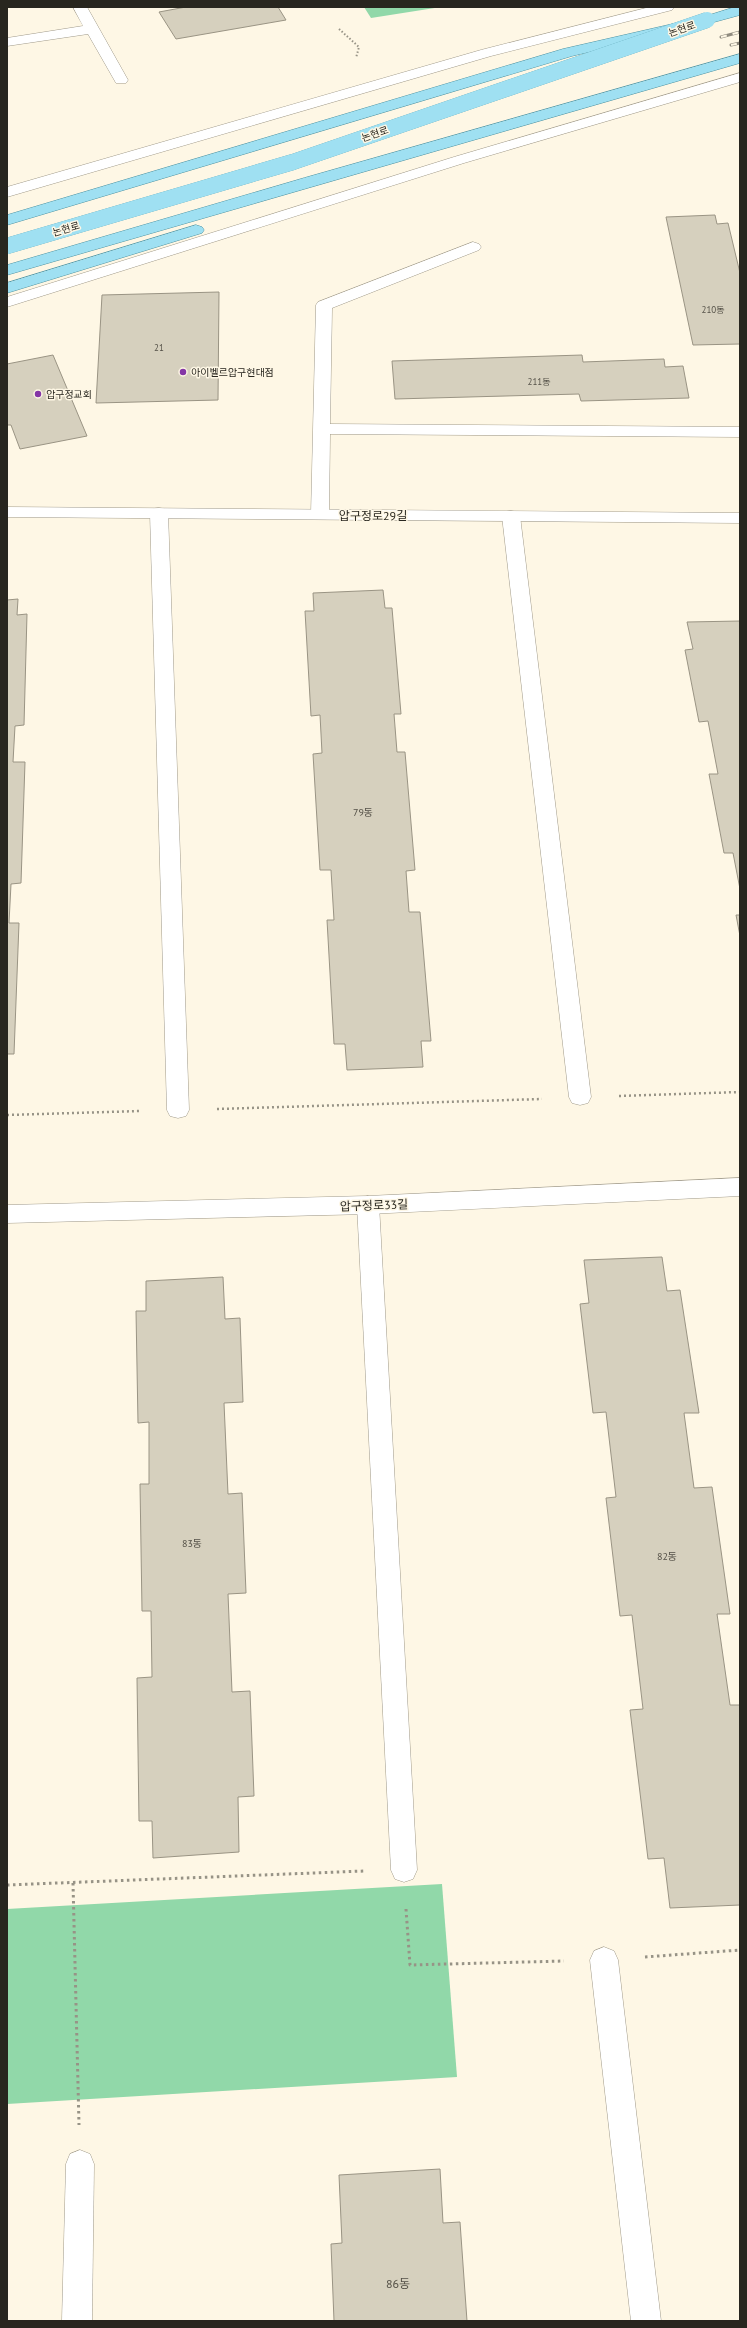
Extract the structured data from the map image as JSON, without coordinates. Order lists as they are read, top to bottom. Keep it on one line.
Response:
{"streets":{"main road":["논현로"],"street":["압구정로29길","압구정로33길"]},"places":["아이벨르압구현대점","압구정교회"],"house_numbers":["210동","21","211동","79동","83동","82동","86동"]}
